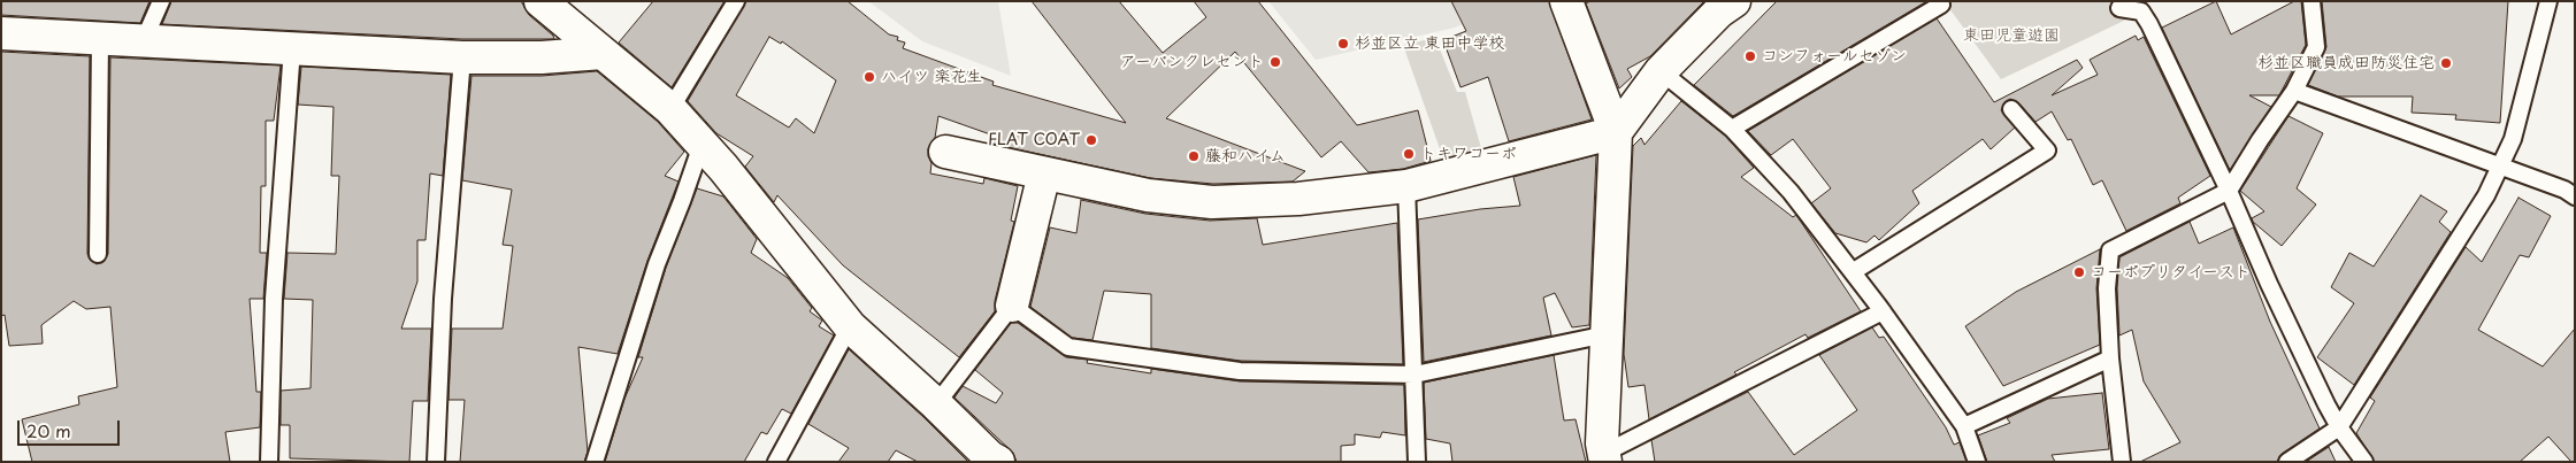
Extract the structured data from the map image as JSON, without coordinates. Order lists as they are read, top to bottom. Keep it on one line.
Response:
{"parks":["東田児童遊園"],"places":["杉並区立 東田中学校","コンフォールセゾン","アーバンクレセント","杉並区職員成田防災住宅","ハイツ 楽花生","FLAT COAT","トキワコーポ","藤和ハイム","コーポプリタイースト"],"scale_bar":"20 m"}
